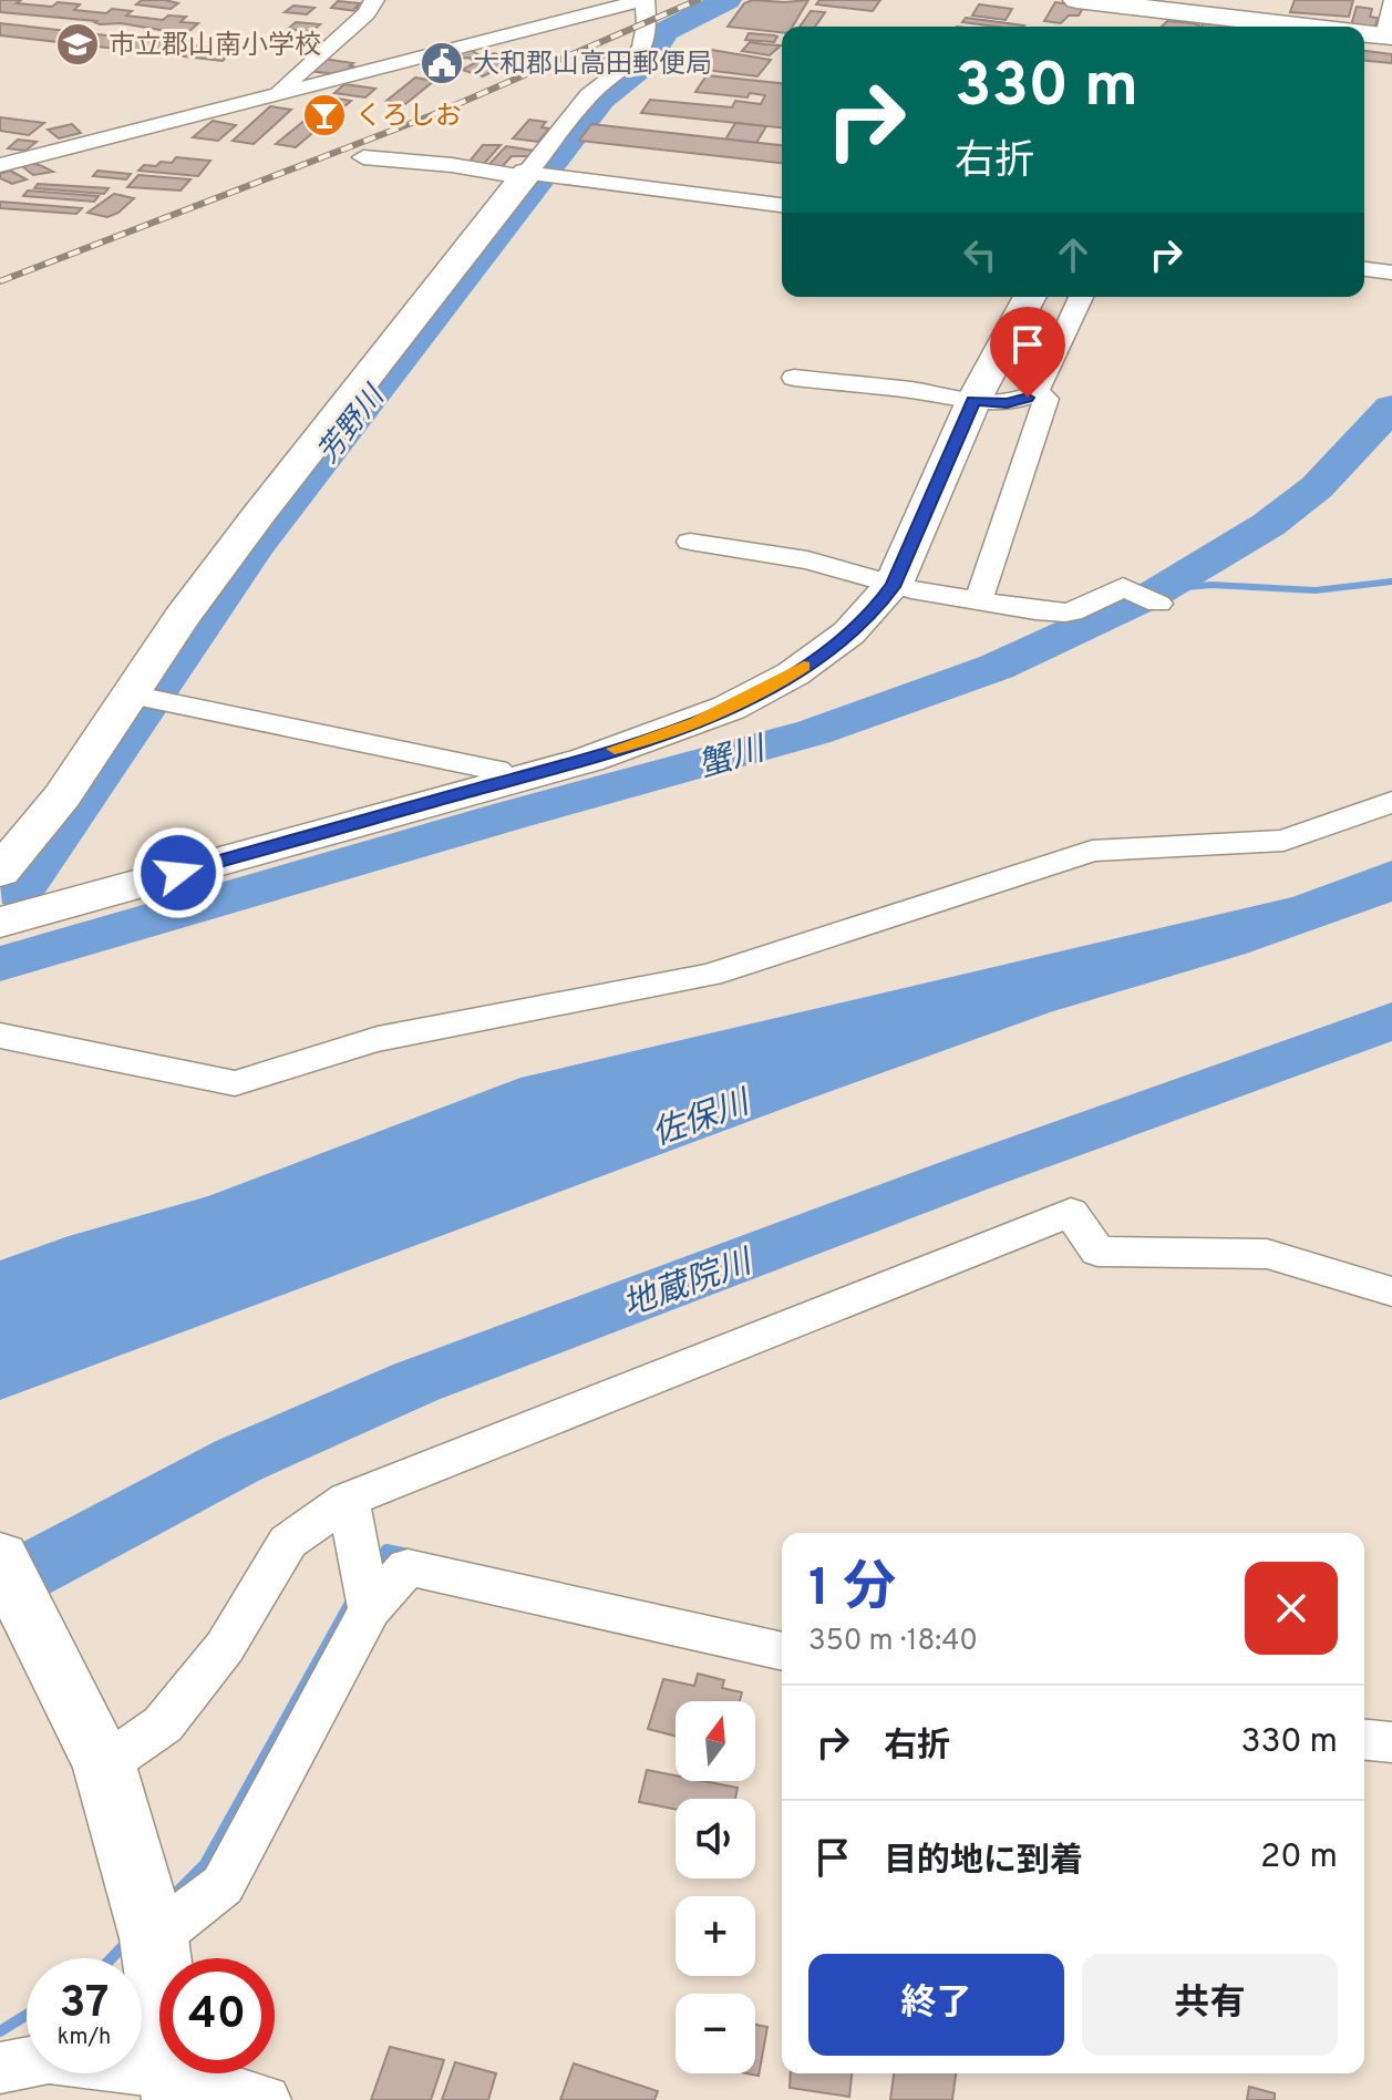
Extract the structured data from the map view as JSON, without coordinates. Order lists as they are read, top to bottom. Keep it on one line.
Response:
{"water":["芳野川","蟹川","佐保川","地蔵院川"],"places":{"school or university":["市立郡山南小学校"],"public building":["大和郡山高田郵便局"],"bar":["くろしお"]},"north":"top","page":{"turn":["330 m","右折"],"heading":["1 分","350 m · 18:40"],"list":[{"name":"右折","value":"330 m"},{"name":"目的地に到着","value":"20 m"}],"map_buttons":["+","−"],"buttons":["終了","共有"],"speed":"37 km/h","limit":"40"}}
